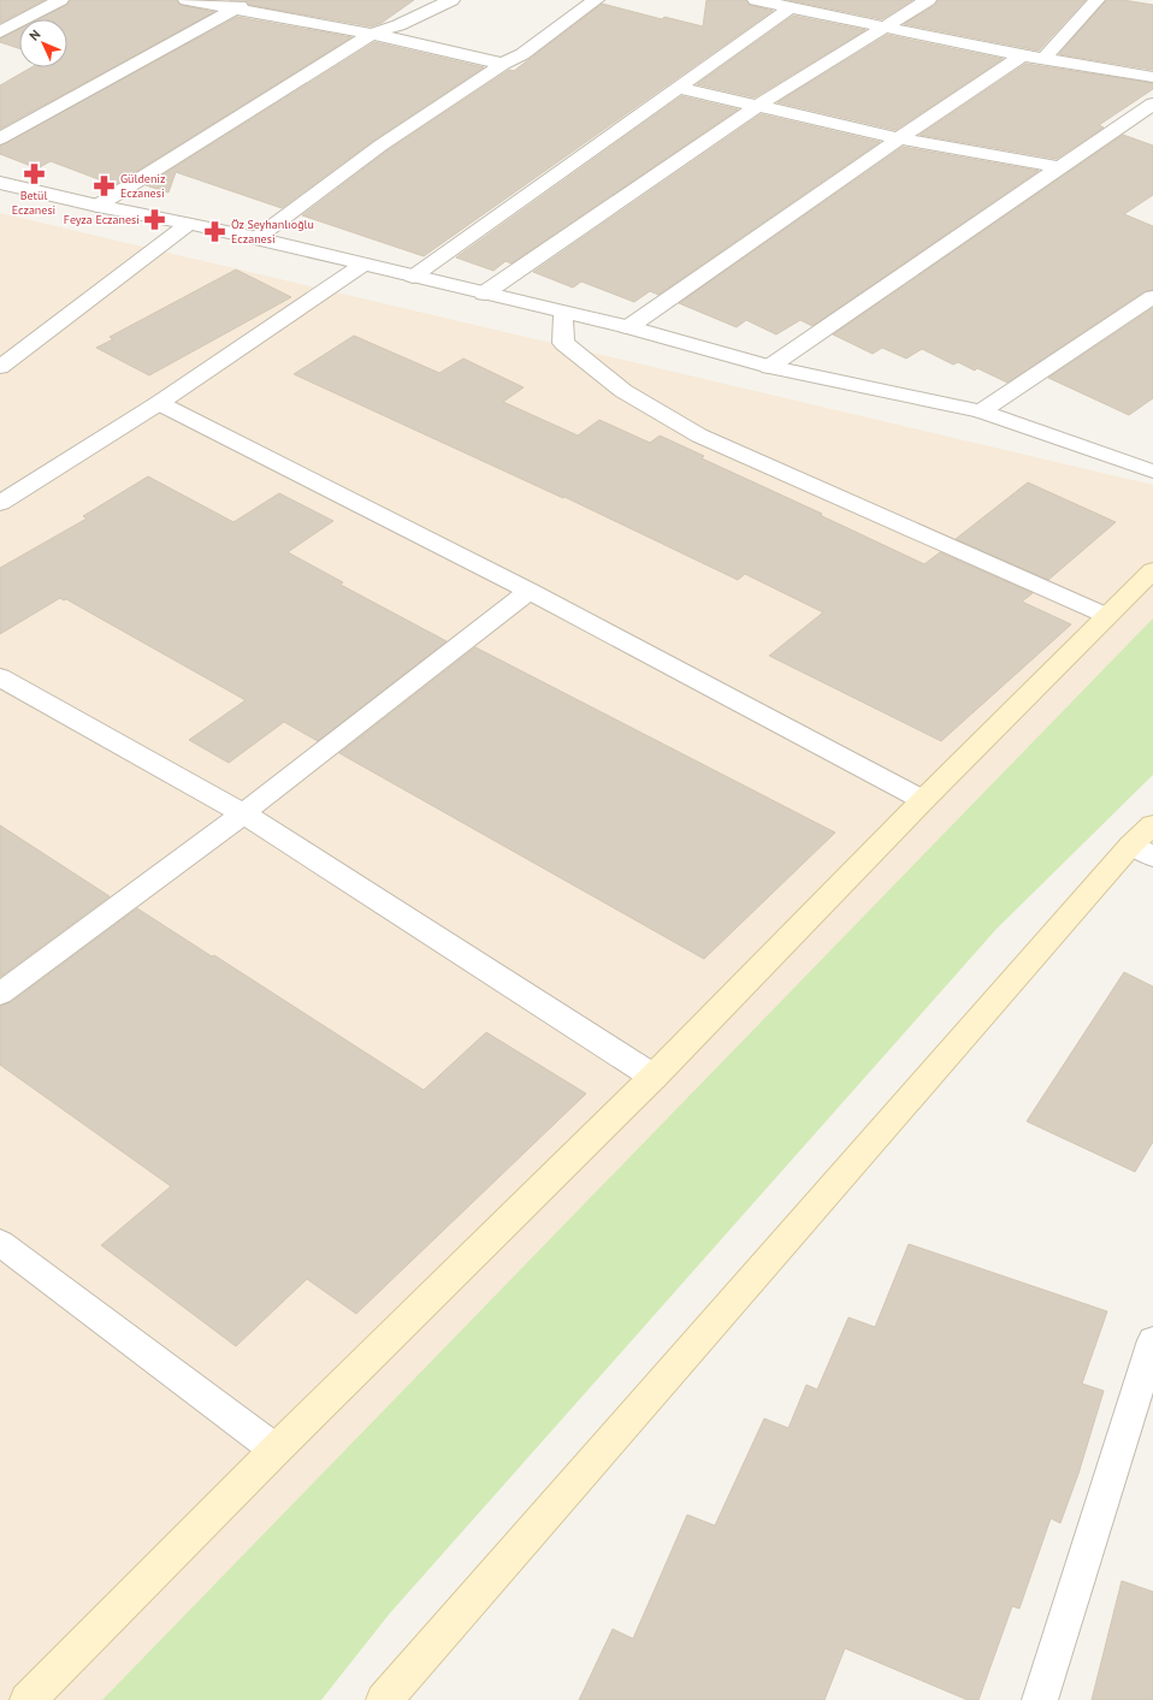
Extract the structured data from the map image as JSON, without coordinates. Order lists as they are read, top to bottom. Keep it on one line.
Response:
{"places":{"pharmacy":["Betül Eczanesi","Güldeniz Eczanesi","Feyza Eczanesi","Öz Seyhanlıoğlu Eczanesi"]},"north":"top left"}
